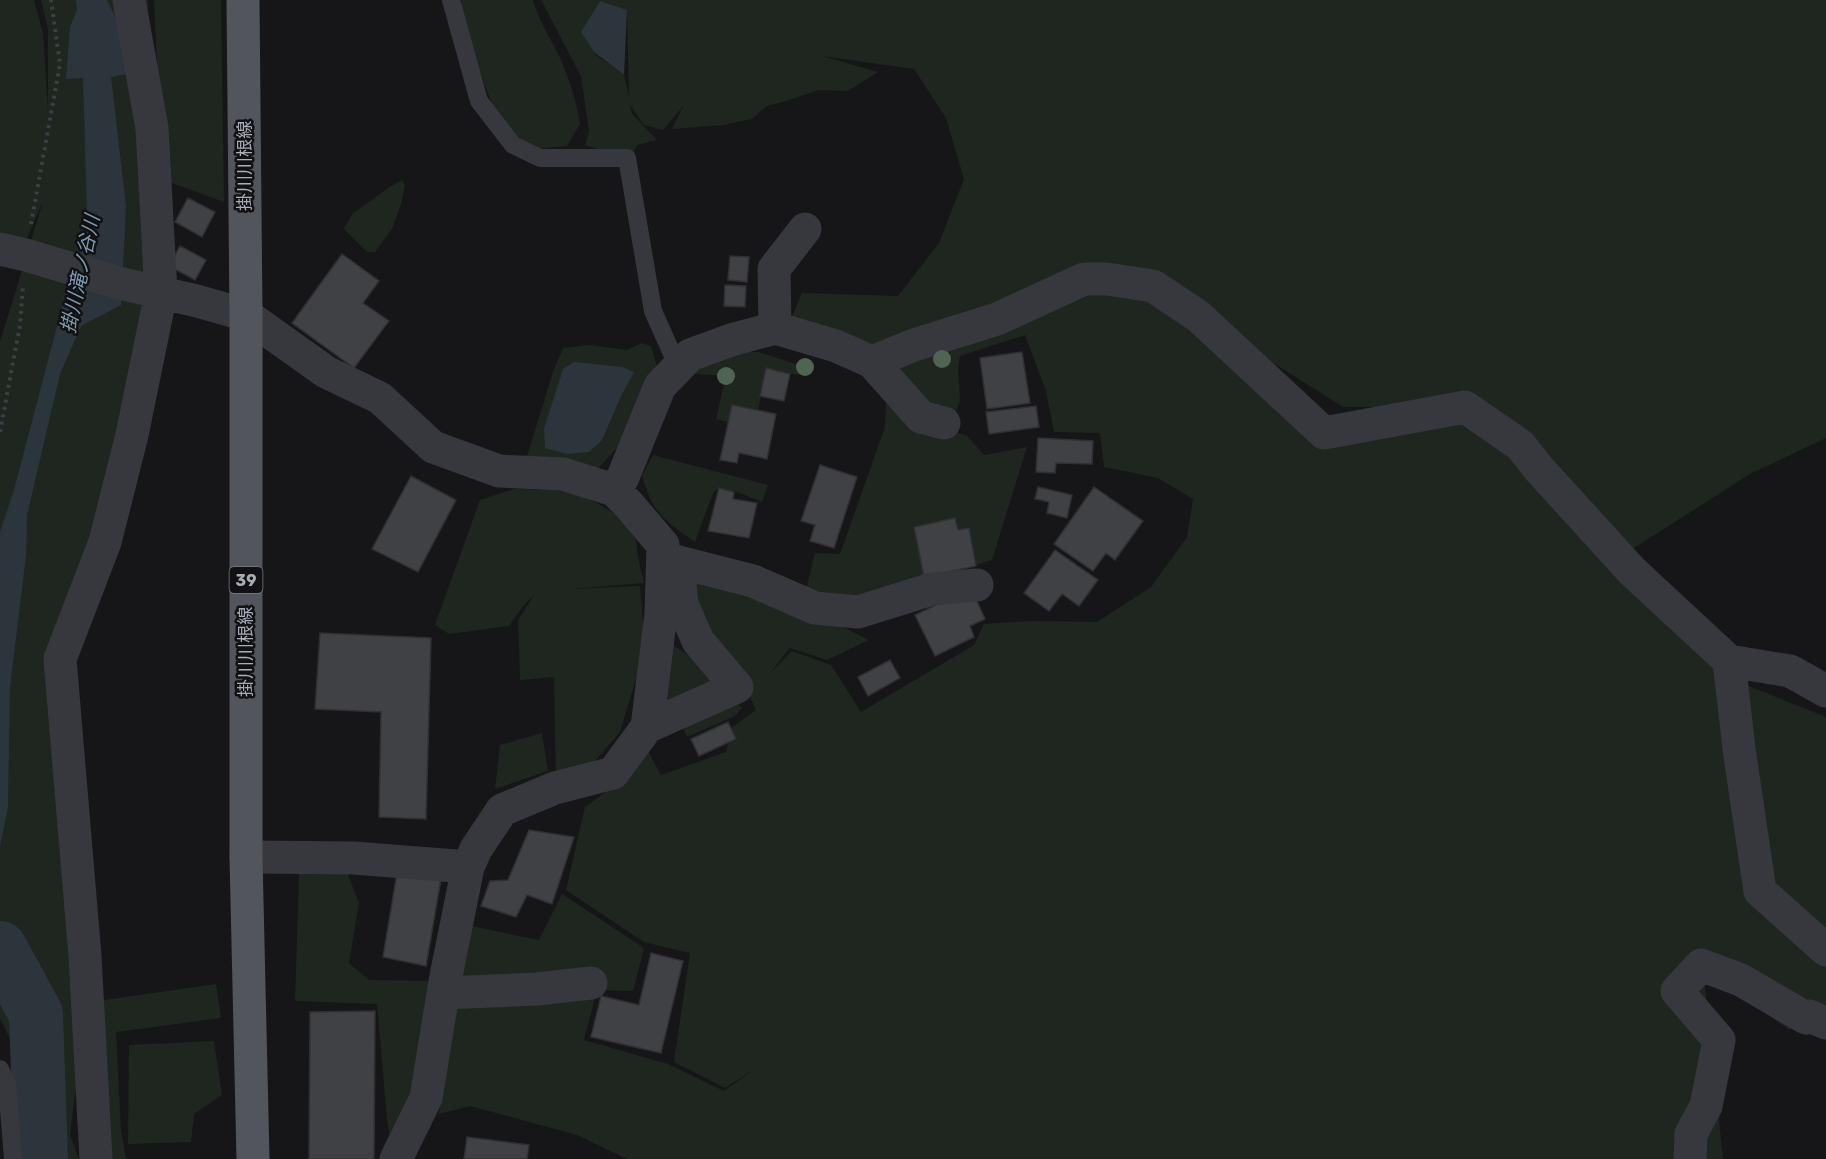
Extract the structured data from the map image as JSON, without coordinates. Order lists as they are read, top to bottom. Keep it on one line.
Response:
{"streets":{"main road":["掛川川根線","39"]},"water":["掛川滝ノ谷川"]}
